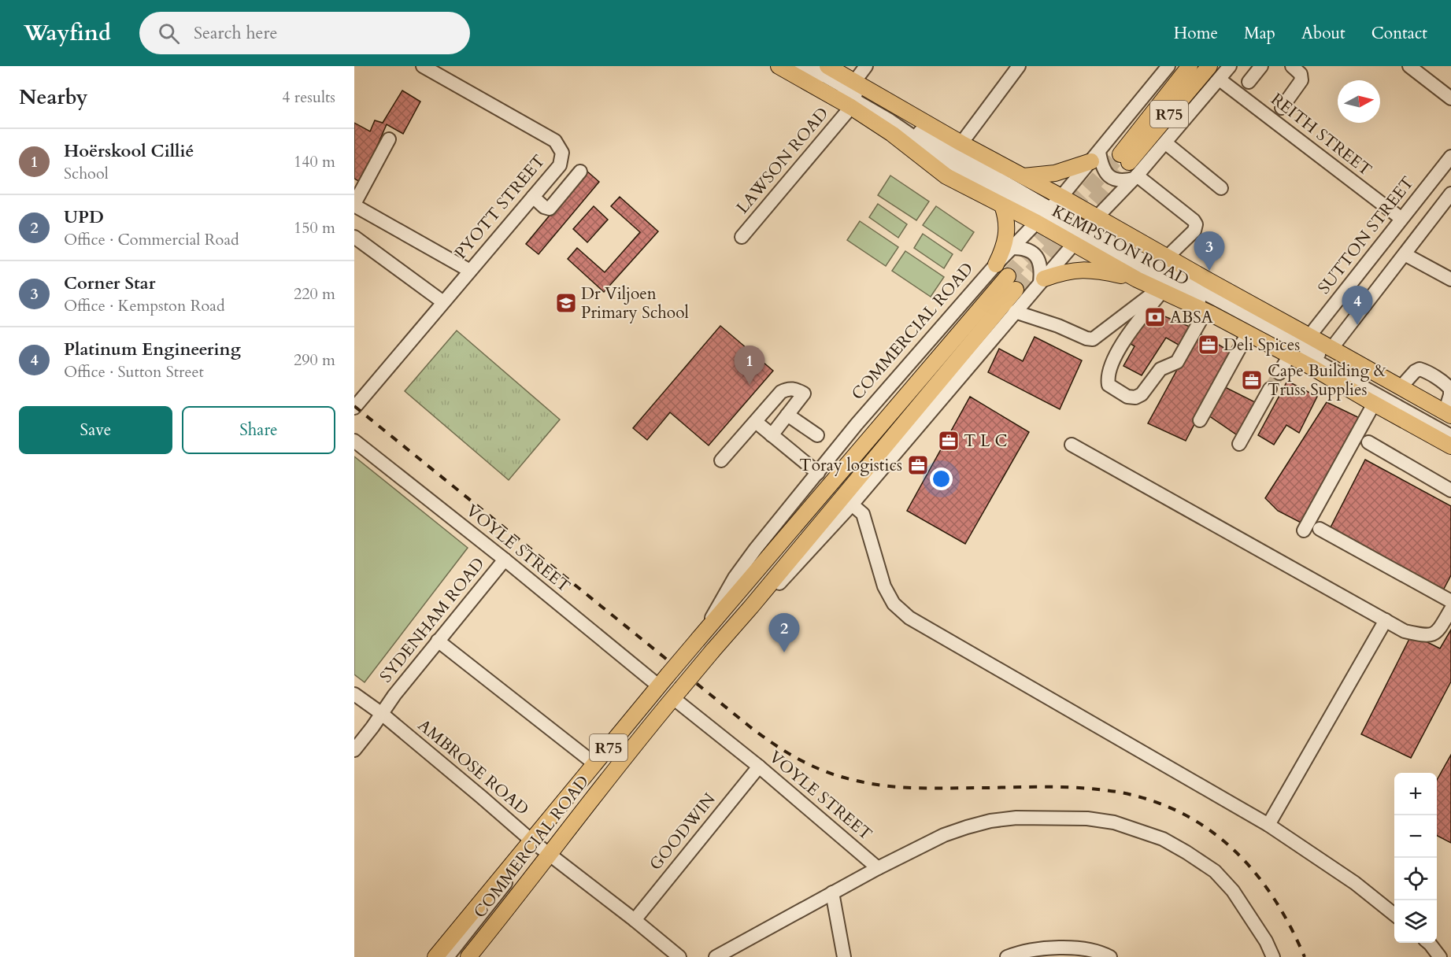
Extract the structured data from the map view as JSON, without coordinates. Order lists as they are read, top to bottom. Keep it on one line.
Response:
{"streets":{"main road":["R75","KEMPSTON ROAD","COMMERCIAL ROAD"],"street":["REITH STREET","LAWSON ROAD","PYOTT STREET","SUTTON STREET","VOYLE STREET","SYDENHAM ROAD","AMBROSE ROAD","GOODWIN"]},"crossings":[["REITH STREET","SUTTON STREET"],["REITH STREET","COMMERCIAL ROAD"],["LAWSON ROAD","KEMPSTON ROAD"],["SUTTON STREET","KEMPSTON ROAD"],["KEMPSTON ROAD","COMMERCIAL ROAD"],["COMMERCIAL ROAD","VOYLE STREET"],["COMMERCIAL ROAD","AMBROSE ROAD"],["VOYLE STREET","SYDENHAM ROAD"],["VOYLE STREET","GOODWIN"],["SYDENHAM ROAD","AMBROSE ROAD"],["AMBROSE ROAD","GOODWIN"]],"places":{"school or university":["Dr Viljoen Primary School"],"bank":["ABSA"],"office":["Deli Spices","Cape Building & Truss Supplies","T L C","Toray logistics"]},"north":"right","page":{"header":"Wayfind","search":"Search here","nav":["Home","Map","About","Contact"],"heading":["Nearby","4 results"],"list":[{"mark":"1","name":"Hoërskool Cillié","note":"School","value":"140 m"},{"mark":"2","name":"UPD","note":"Office · Commercial Road","value":"150 m"},{"mark":"3","name":"Corner Star","note":"Office · Kempston Road","value":"220 m"},{"mark":"4","name":"Platinum Engineering","note":"Office · Sutton Street","value":"290 m"}],"pins":["3","4","1","2"],"buttons":["Save","Share"],"map_buttons":["+","−"]}}
